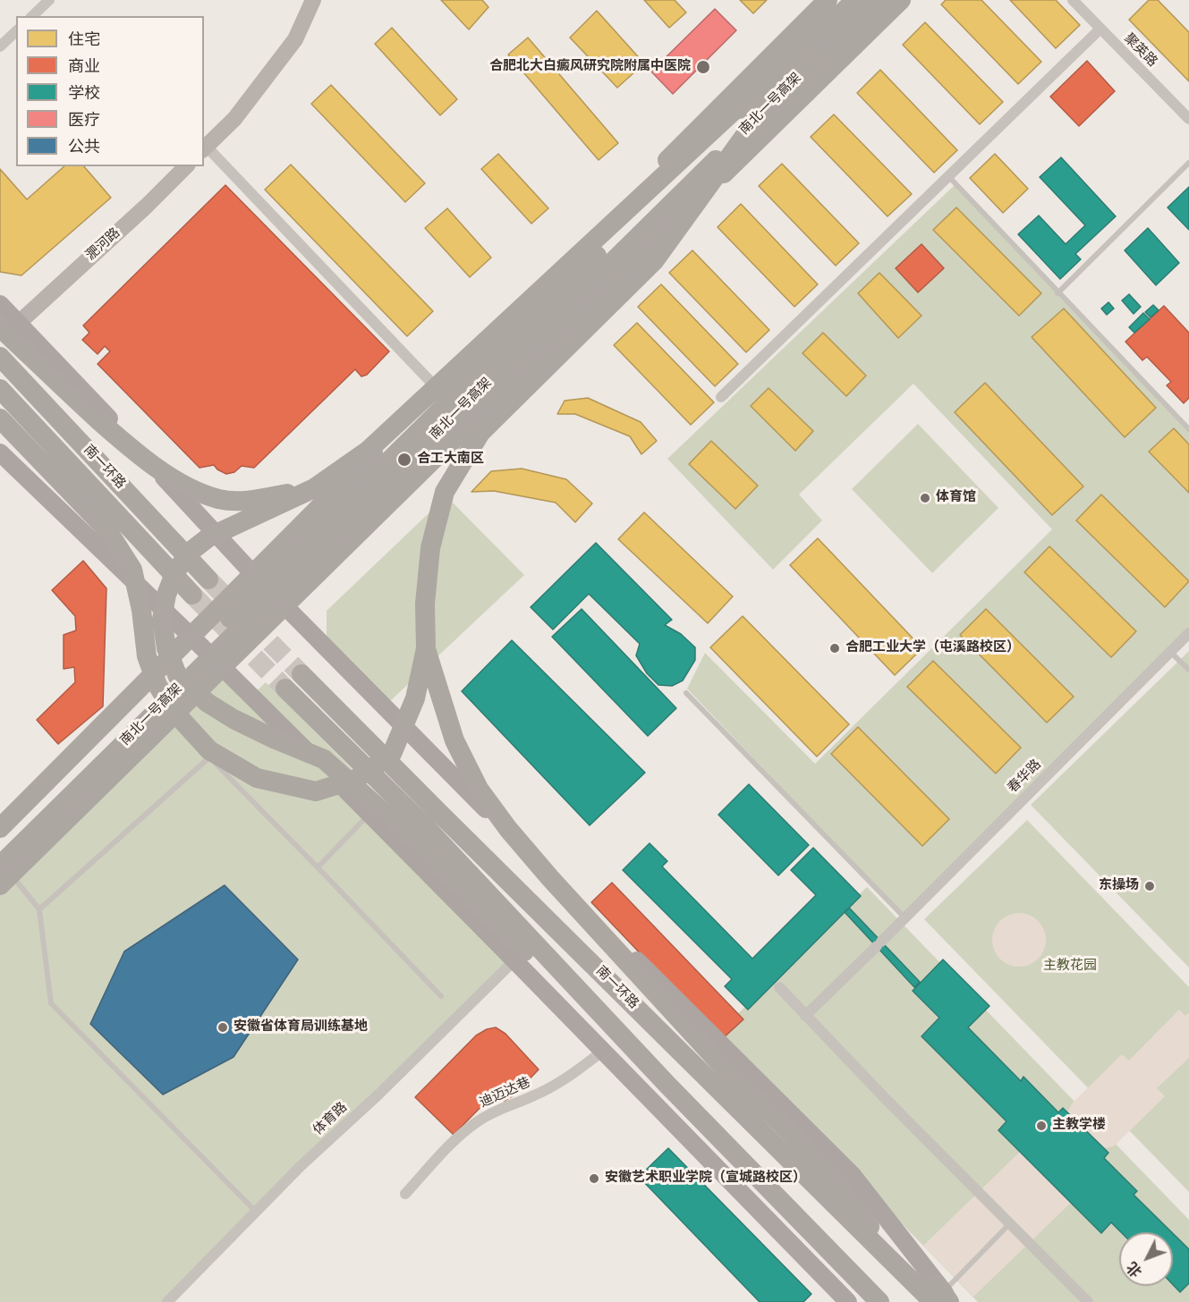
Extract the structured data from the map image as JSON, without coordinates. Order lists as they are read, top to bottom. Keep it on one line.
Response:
{"streets":{"highway":["南北一号高架","南一环路"],"street":["聚英路","淝河路","春华路","迪迈达巷","体育路"]},"parks":["主教花园"],"places":["合肥北大白癜风研究院附属中医院","合工大南区","体育馆","合肥工业大学（屯溪路校区）","东操场","安徽省体育局训练基地","主教学楼","安徽艺术职业学院（宣城路校区）"],"legend":["住宅","商业","学校","医疗","公共"],"north":"bottom left"}
